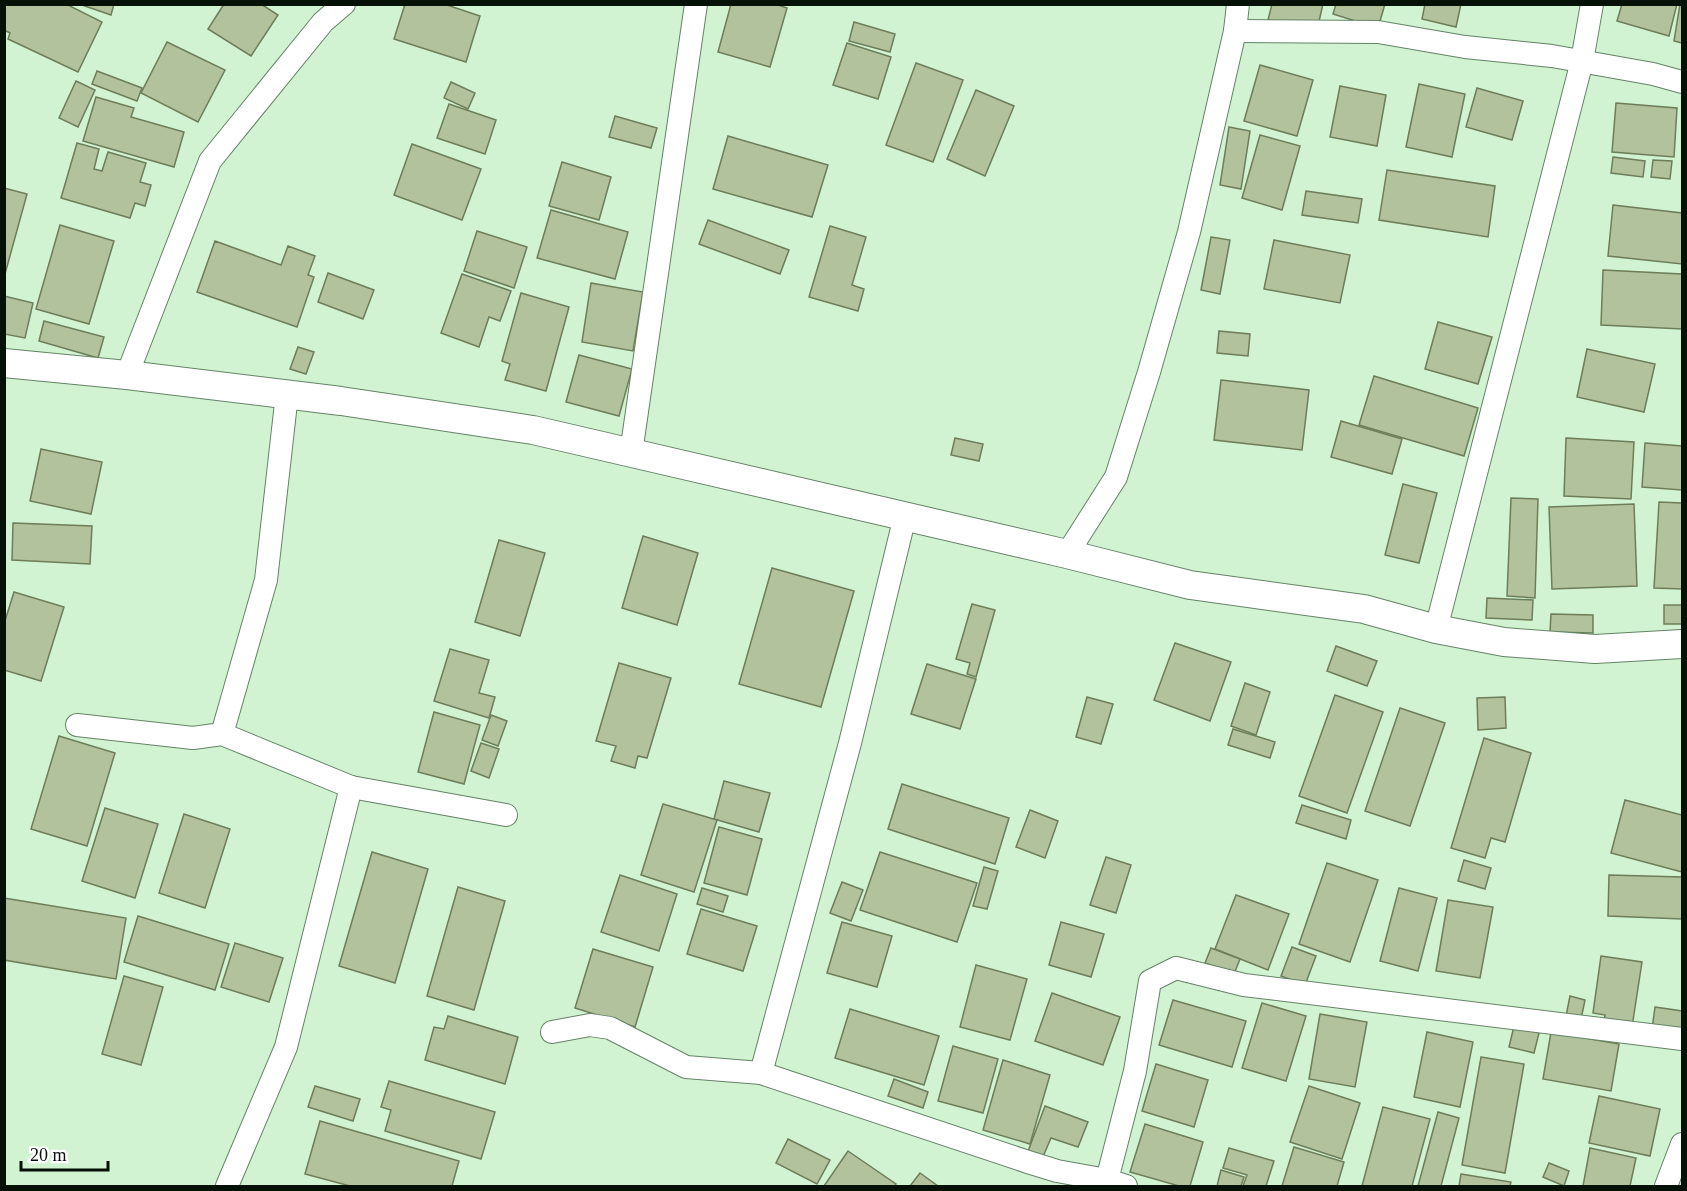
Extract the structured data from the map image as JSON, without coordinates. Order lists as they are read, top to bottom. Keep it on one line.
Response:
{"scale_bar":"20 m"}
